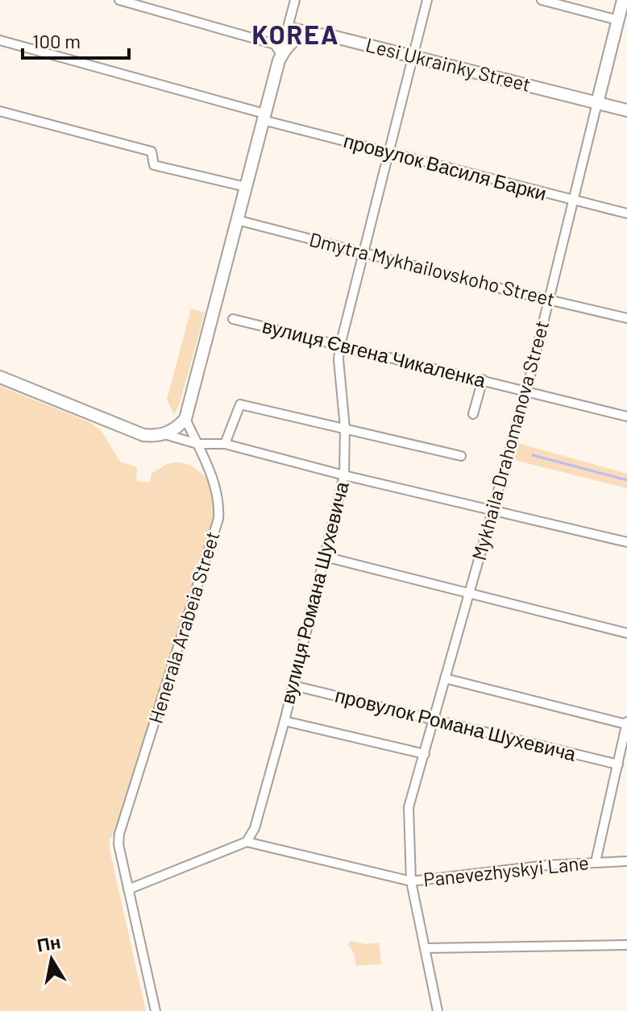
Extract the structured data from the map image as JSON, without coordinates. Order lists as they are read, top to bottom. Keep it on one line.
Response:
{"streets":{"main road":["Lesi Ukrainky Street","Mykhaila Drahomanova Street"],"street":["провулок Василя Барки","Dmytra Mykhailovskoho Street","вулиця Євгена Чикаленка","вулиця Романа Шухевича","Henerala Arabeia Street","провулок Романа Шухевича","Panevezhyskyi Lane"]},"crossings":[["Lesi Ukrainky Street","Mykhaila Drahomanova Street"],["Lesi Ukrainky Street","вулиця Романа Шухевича"],["провулок Василя Барки","Mykhaila Drahomanova Street"],["провулок Василя Барки","вулиця Романа Шухевича"],["Dmytra Mykhailovskoho Street","Mykhaila Drahomanova Street"],["Dmytra Mykhailovskoho Street","вулиця Романа Шухевича"],["вулиця Євгена Чикаленка","Mykhaila Drahomanova Street"],["вулиця Євгена Чикаленка","вулиця Романа Шухевича"],["Mykhaila Drahomanova Street","провулок Романа Шухевича"],["Mykhaila Drahomanova Street","Panevezhyskyi Lane"],["вулиця Романа Шухевича","провулок Романа Шухевича"],["вулиця Романа Шухевича","Panevezhyskyi Lane"]],"districts":["KOREA"],"scale_bar":"100 m","north":"top"}
